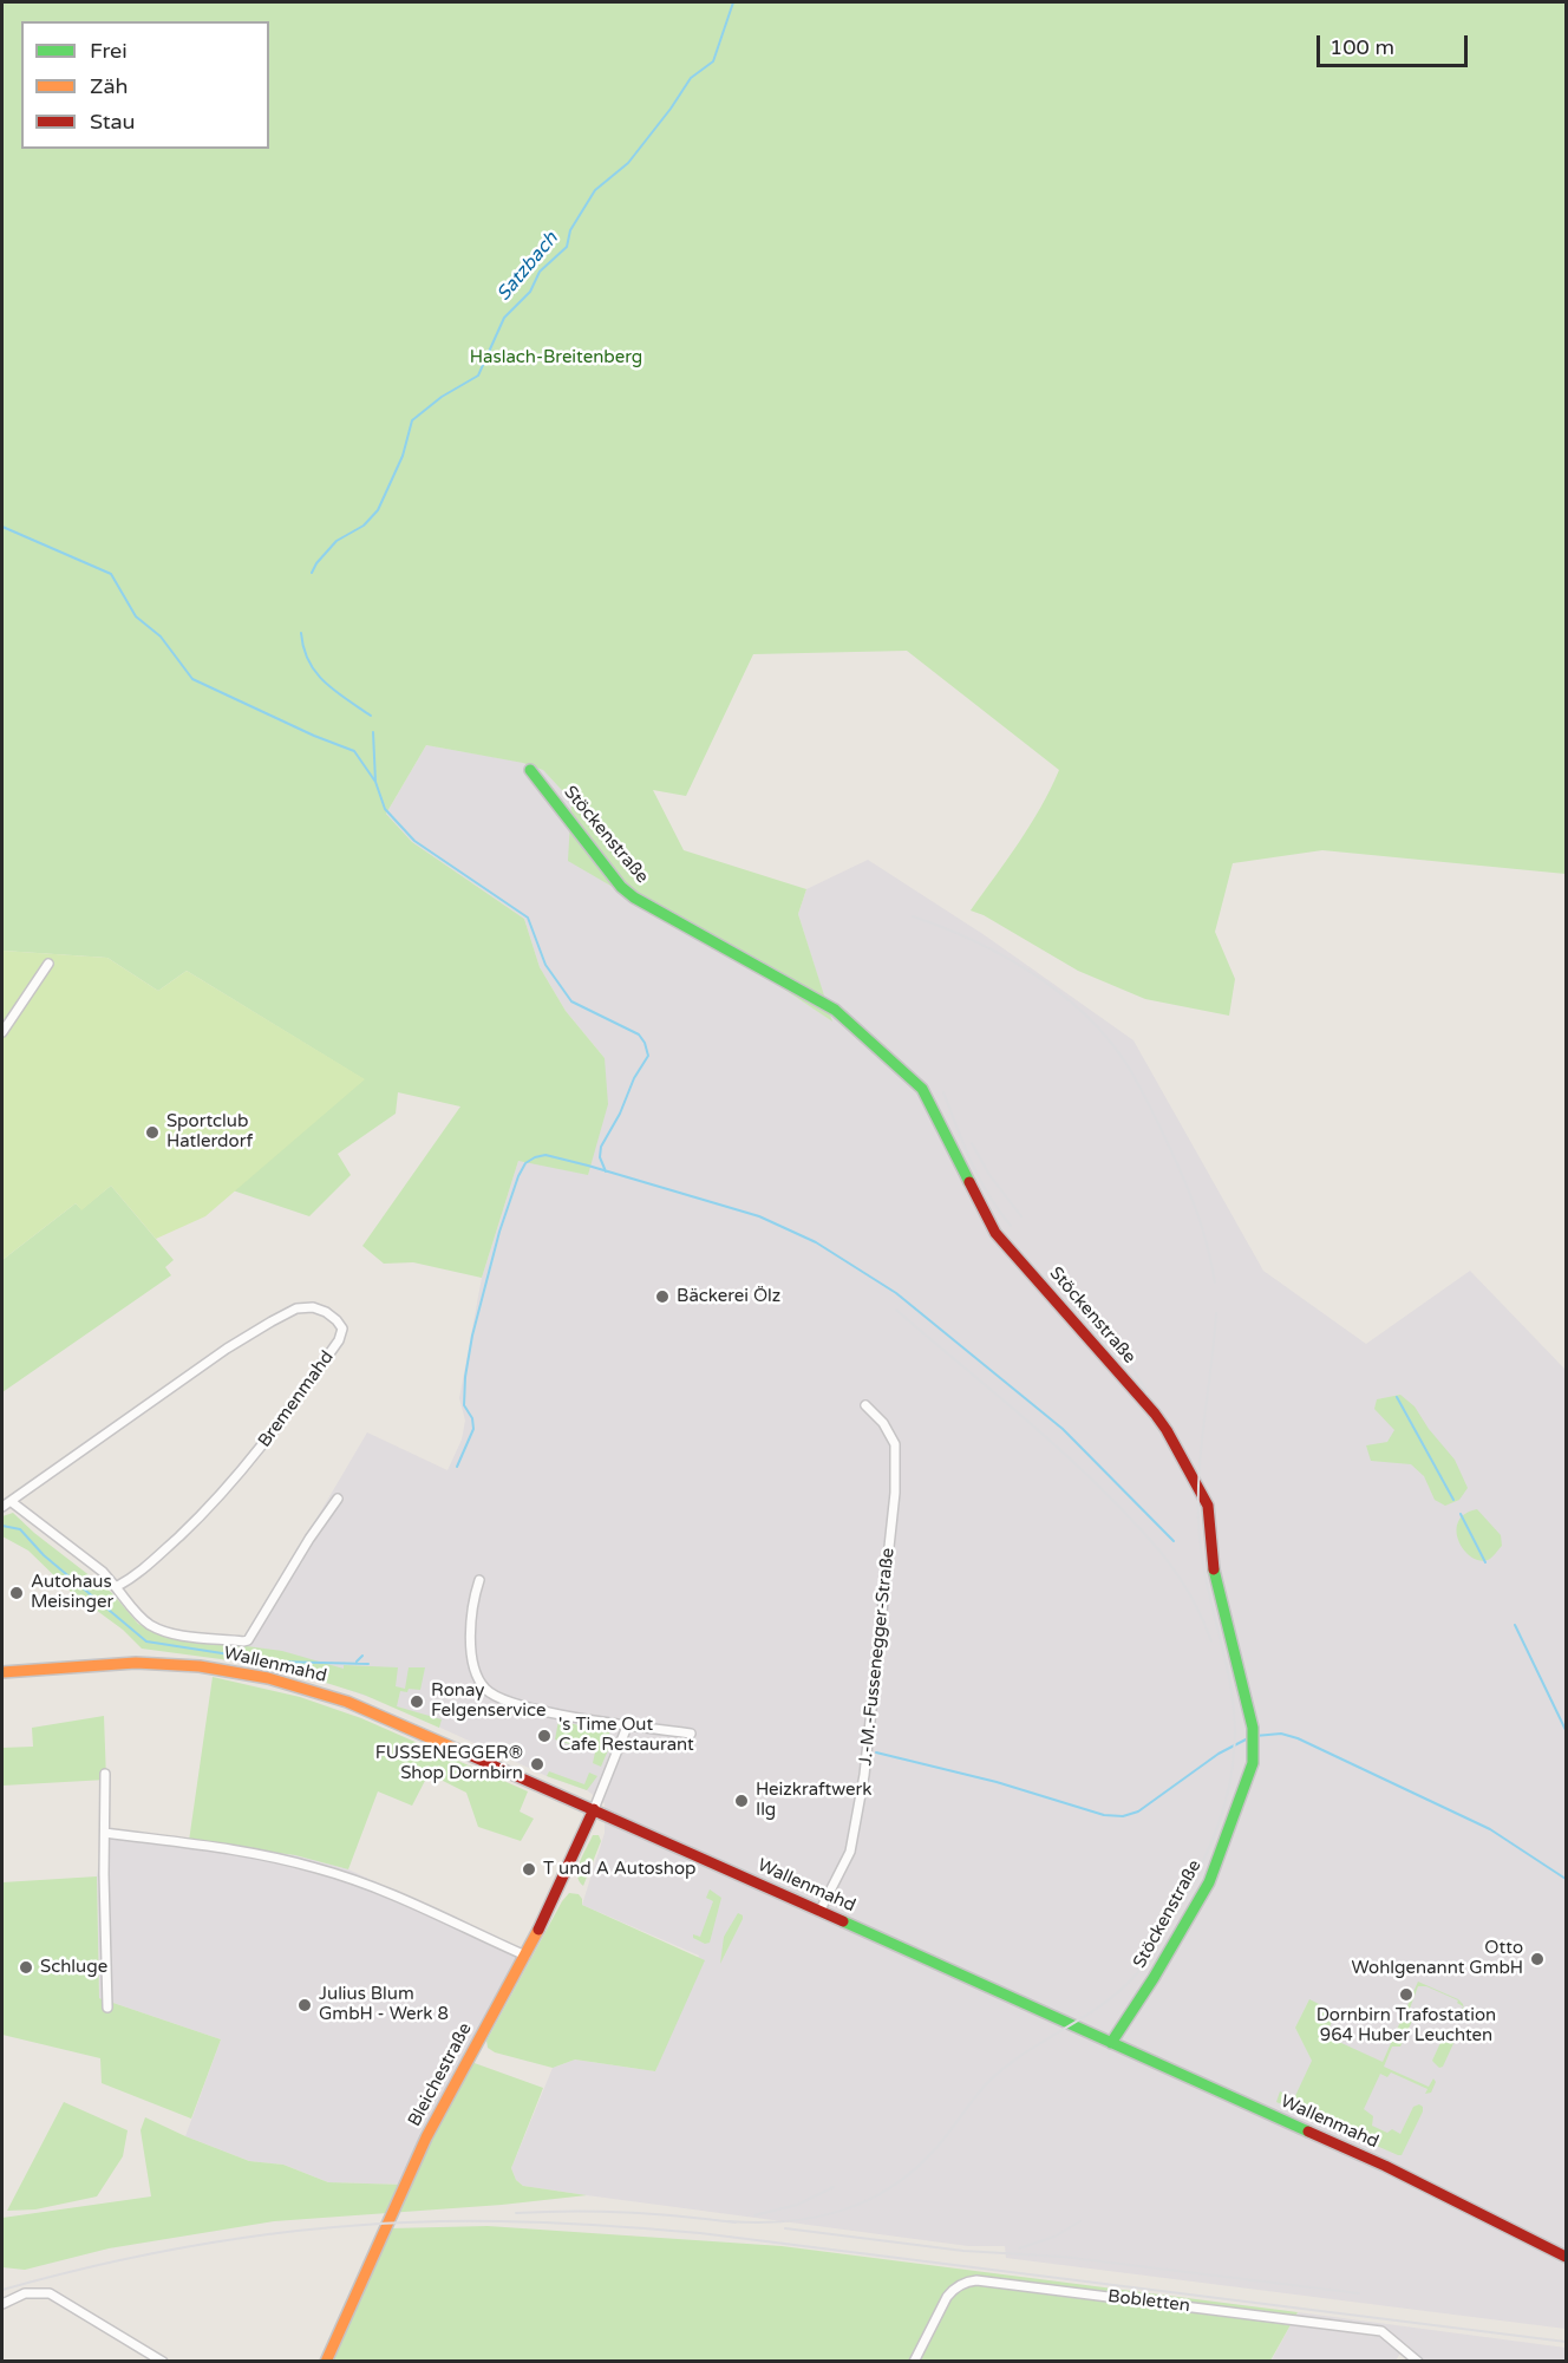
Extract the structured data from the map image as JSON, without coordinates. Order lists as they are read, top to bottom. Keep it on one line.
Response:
{"streets":{"main road":["Stöckenstraße","Wallenmahd","Bleichestraße"],"street":["Bremenmahd","J.-M.-Fussenegger-Straße","Bobletten"]},"crossings":[["Stöckenstraße","Wallenmahd"],["J.-M.-Fussenegger-Straße","Wallenmahd"],["Wallenmahd","Bleichestraße"]],"water":["Satzbach"],"parks":["Haslach-Breitenberg"],"places":["Sportclub Hatlerdorf","Bäckerei Ölz","Autohaus Meisinger","Ronay Felgenservice","'s Time Out Cafe Restaurant","FUSSENEGGER® Shop Dornbirn","Heizkraftwerk Ilg","T und A Autoshop","Otto Wohlgenannt GmbH","Schluge","Dornbirn Trafostation 964 Huber Leuchten","Julius Blum GmbH - Werk 8"],"legend":["Frei","Zäh","Stau"],"scale_bar":"100 m"}
